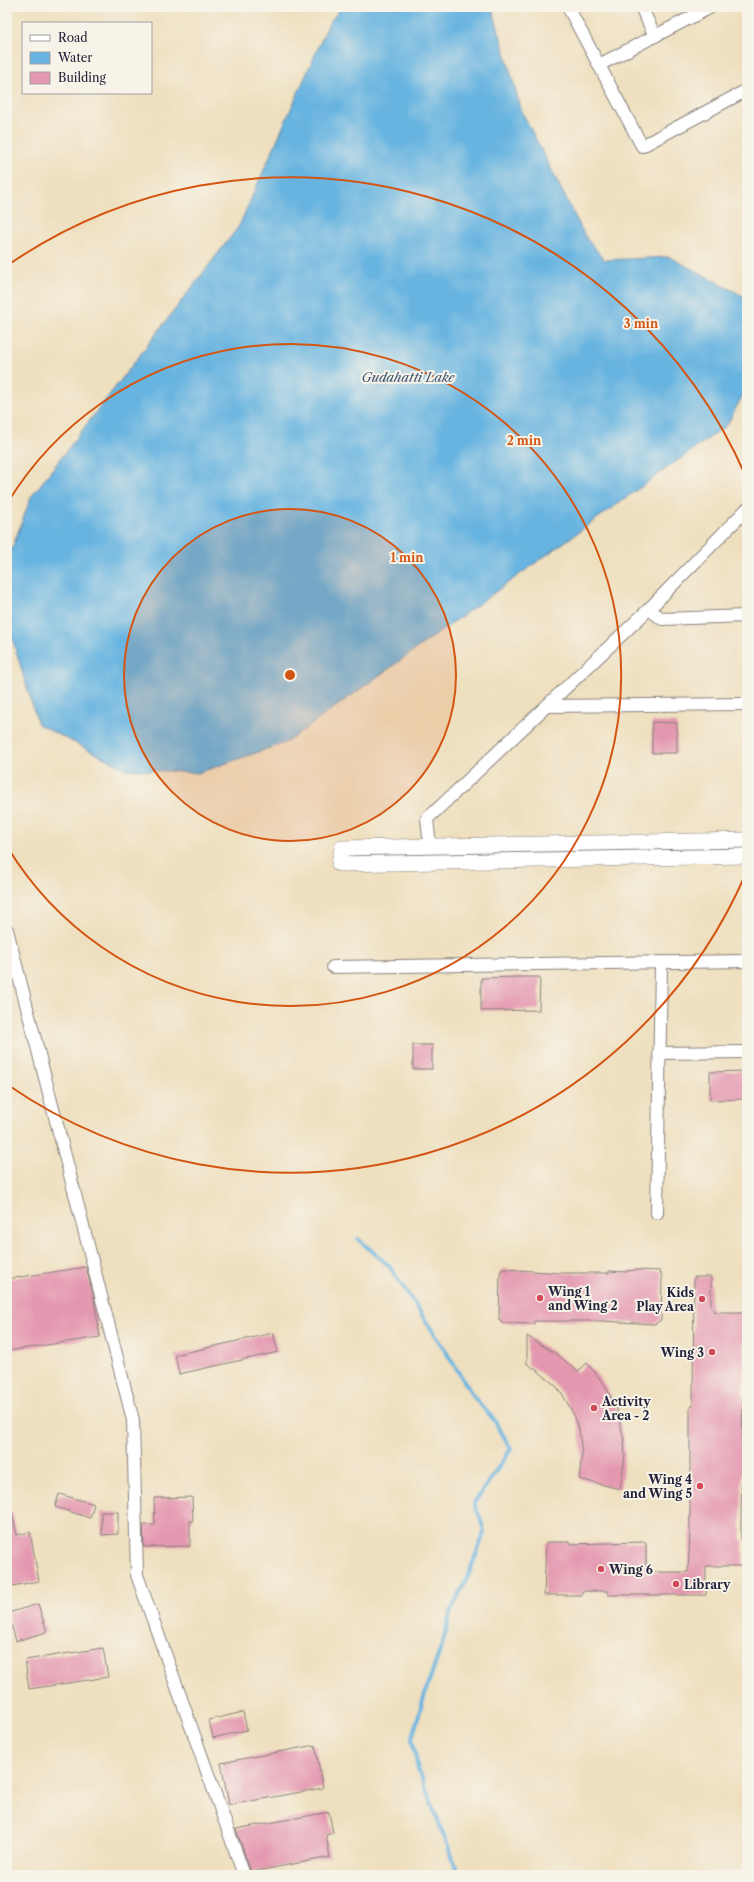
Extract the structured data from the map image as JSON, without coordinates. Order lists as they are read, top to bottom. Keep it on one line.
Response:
{"water":["Gudahatti Lake"],"places":["Wing 1 and Wing 2","Kids Play Area","Wing 3","Activity Area - 2","Wing 4 and Wing 5","Wing 6","Library"],"legend":["Road","Water","Building"],"rings":["3 min","2 min","1 min"]}
